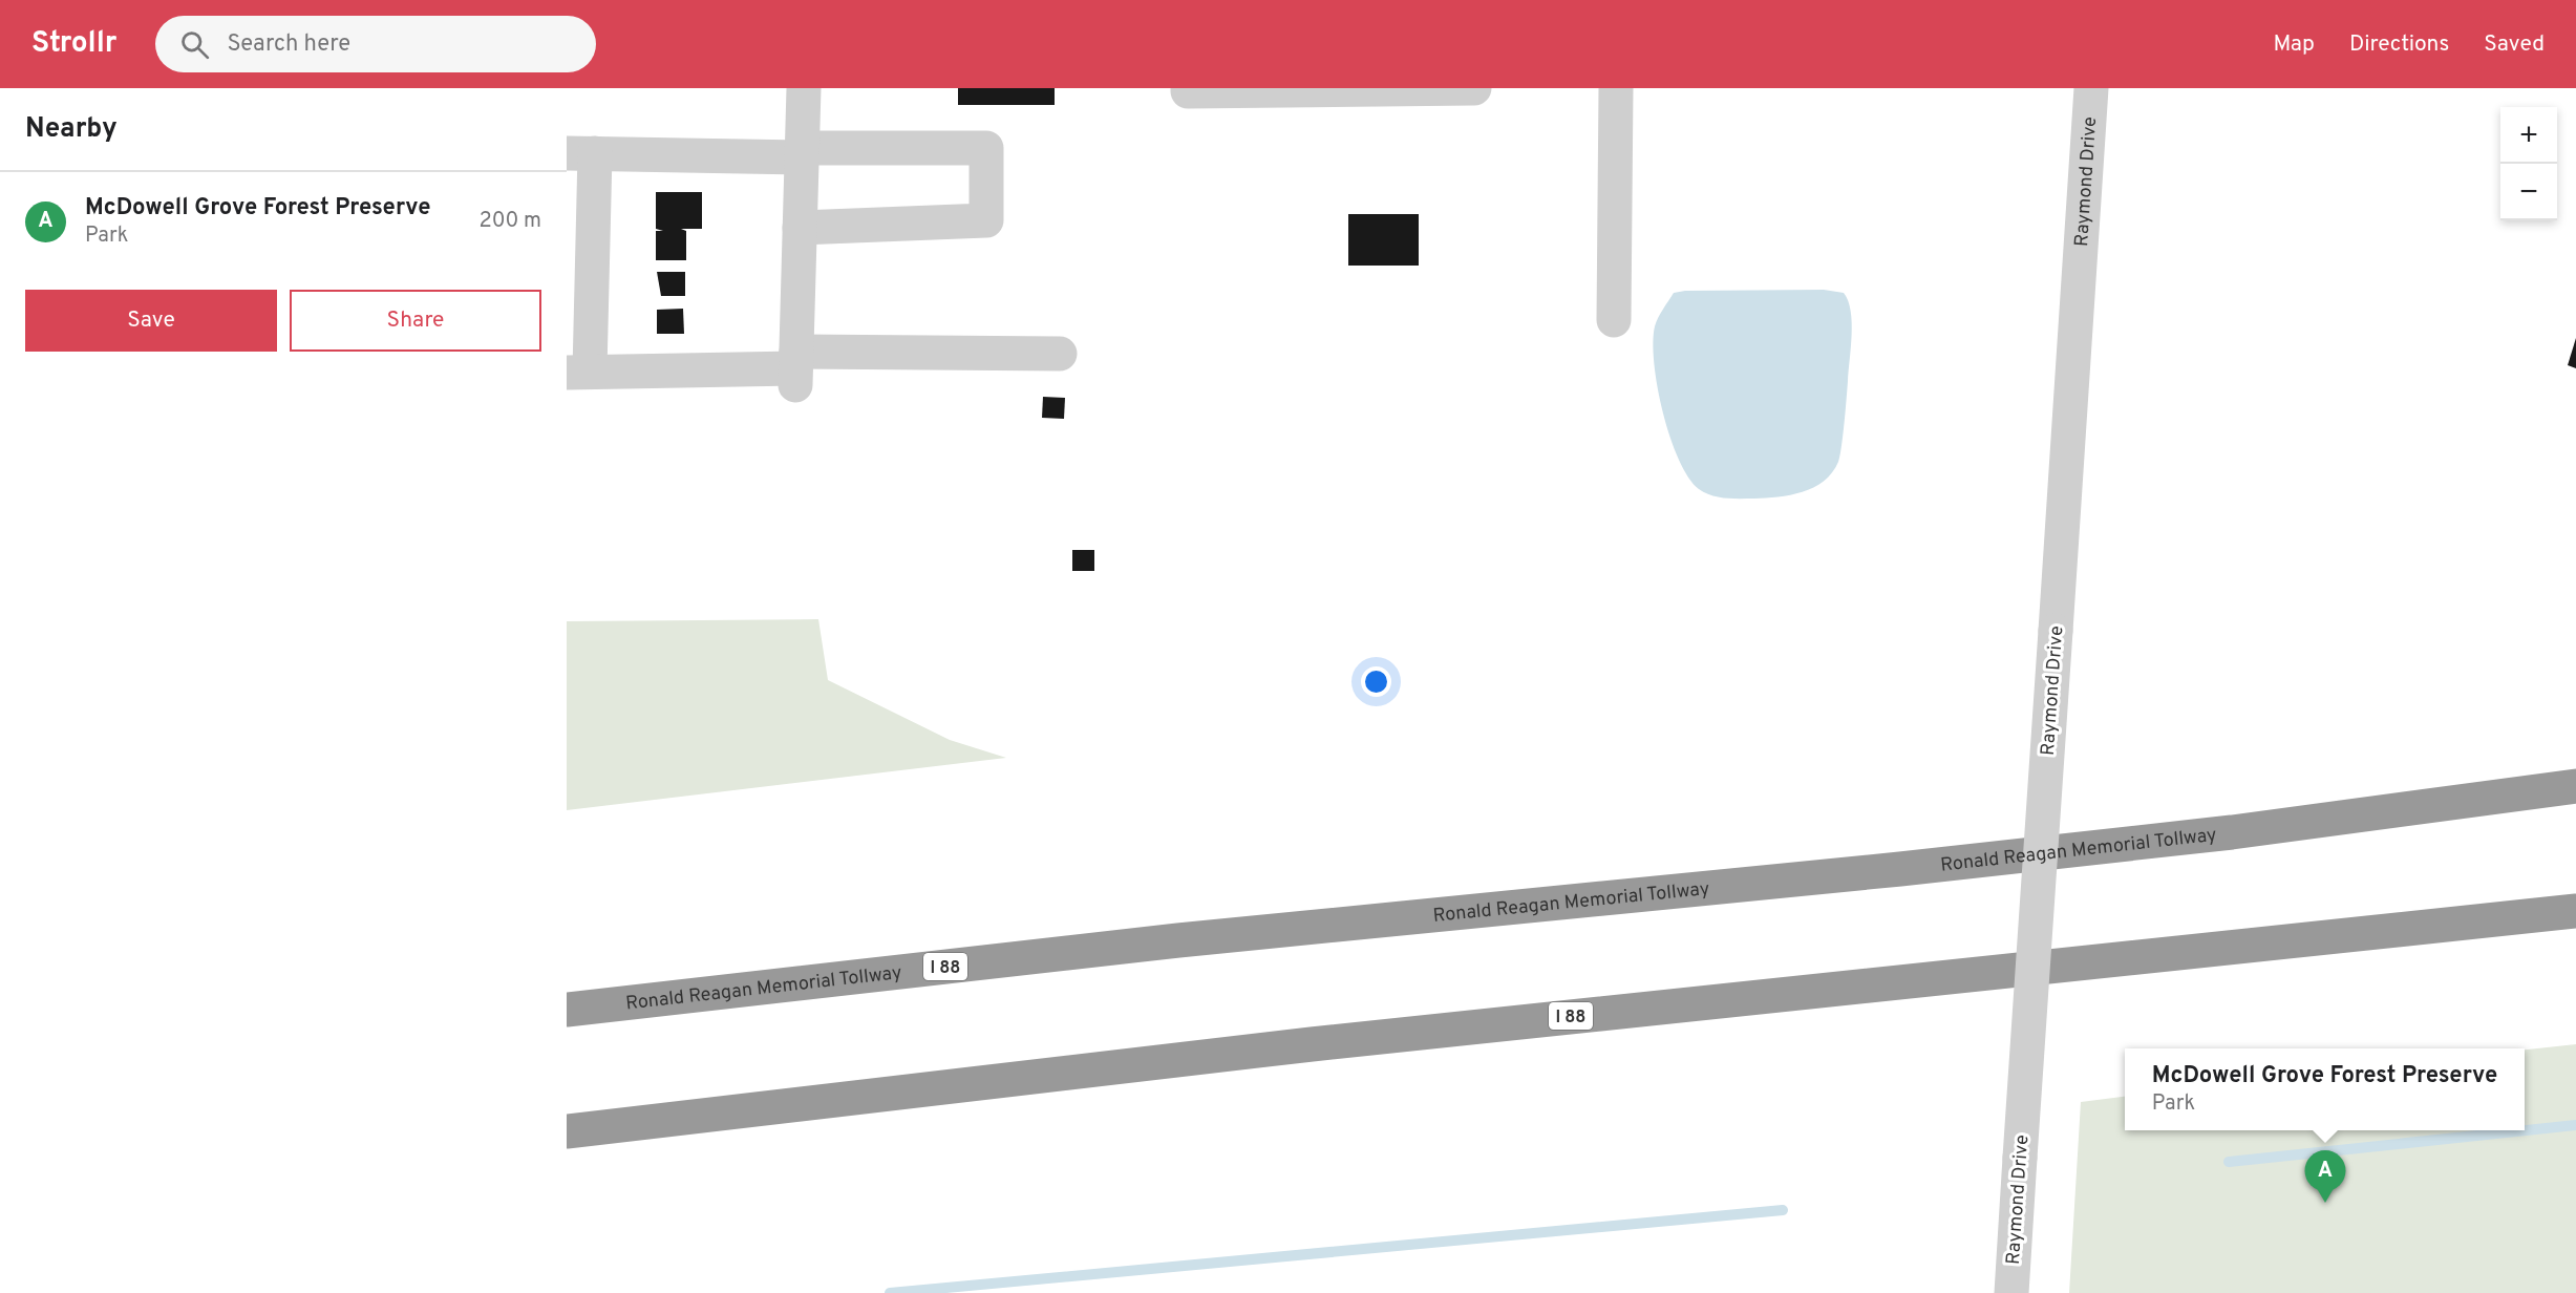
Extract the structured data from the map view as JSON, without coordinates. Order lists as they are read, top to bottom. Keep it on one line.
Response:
{"streets":{"highway":["Ronald Reagan Memorial Tollway","I 88"],"street":["Raymond Drive"]},"page":{"header":"Strollr","search":"Search here","nav":["Map","Directions","Saved"],"heading":"Nearby","map_buttons":["+","−"],"list":[{"mark":"A","name":"McDowell Grove Forest Preserve","note":"Park","value":"200 m"}],"buttons":["Save","Share"],"popup":["McDowell Grove Forest Preserve","Park"],"pins":"A"}}
